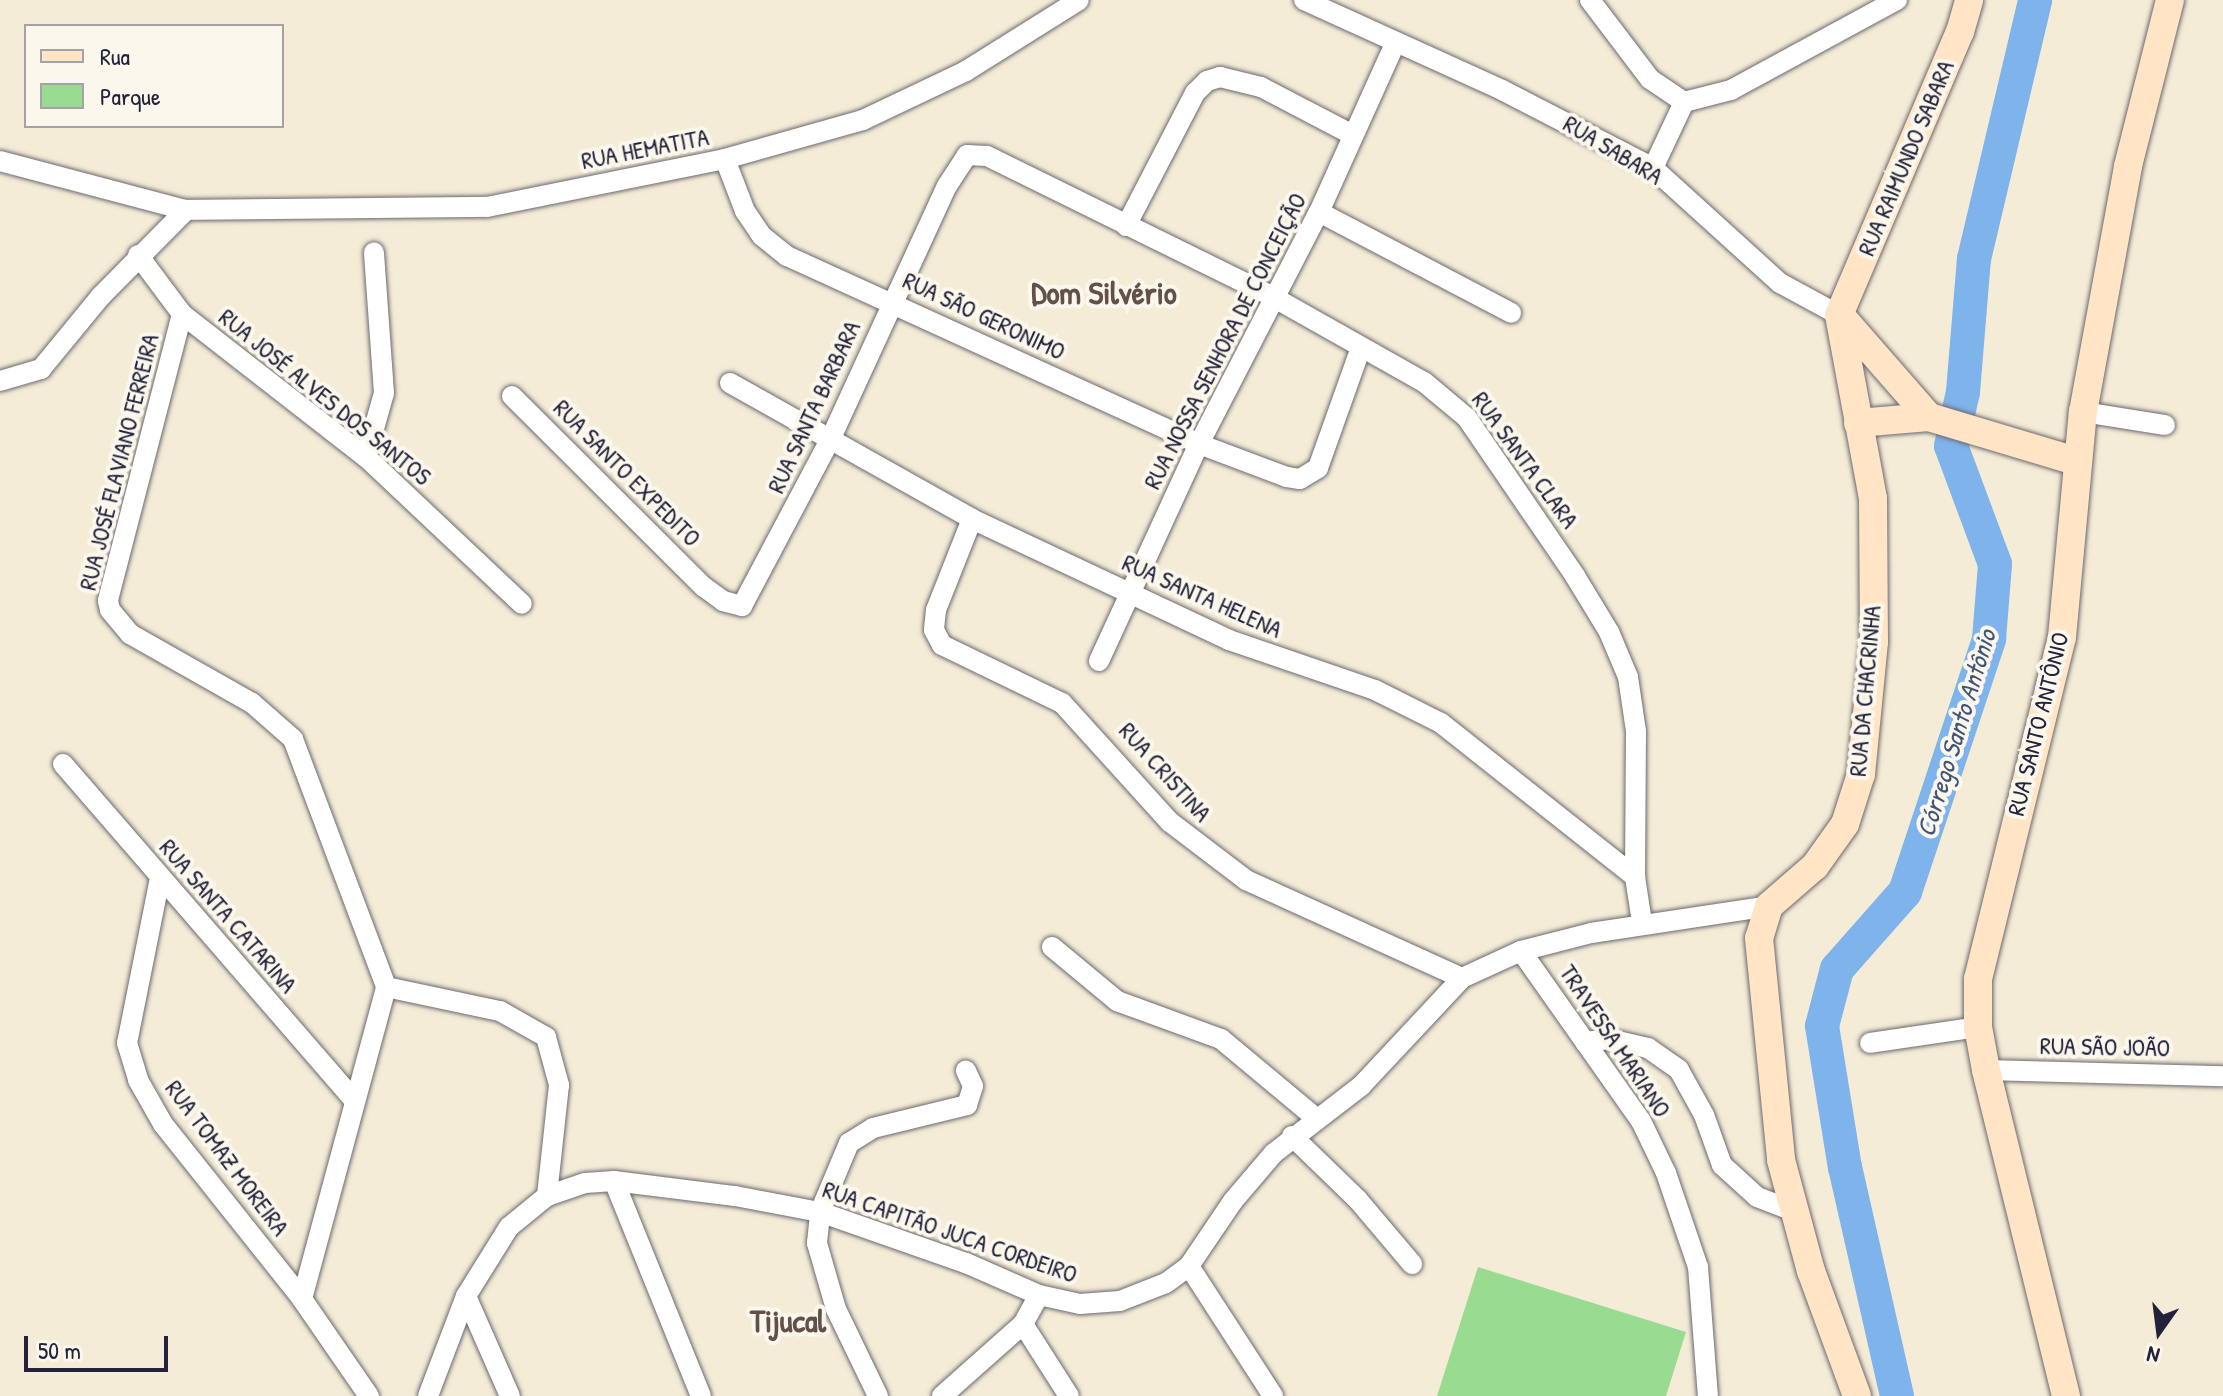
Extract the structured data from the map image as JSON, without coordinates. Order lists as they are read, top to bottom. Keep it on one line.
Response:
{"streets":{"main road":["RUA RAIMUNDO SABARA","RUA DA CHACRINHA","RUA SANTO ANTÔNIO"],"street":["RUA HEMATITA","RUA SABARA","RUA SÃO GERONIMO","RUA NOSSA SENHORA DE CONCEIÇÃO","RUA JOSÉ ALVES DOS SANTOS","RUA SANTA BARBARA","RUA SANTA CLARA","RUA JOSÉ FLAVIANO FERREIRA","RUA SANTO EXPEDITO","RUA SANTA HELENA","RUA CRISTINA","RUA SANTA CATARINA","TRAVESSA MARIANO","RUA SÃO JOÃO","RUA TOMAZ MOREIRA","RUA CAPITÃO JUCA CORDEIRO"]},"crossings":[["RUA HEMATITA","RUA SÃO GERONIMO"],["RUA SABARA","RUA RAIMUNDO SABARA"],["RUA SABARA","RUA NOSSA SENHORA DE CONCEIÇÃO"],["RUA SÃO GERONIMO","RUA NOSSA SENHORA DE CONCEIÇÃO"],["RUA SÃO GERONIMO","RUA SANTA BARBARA"],["RUA SÃO GERONIMO","RUA SANTA CLARA"],["RUA NOSSA SENHORA DE CONCEIÇÃO","RUA SANTA CLARA"],["RUA NOSSA SENHORA DE CONCEIÇÃO","RUA SANTA HELENA"],["RUA JOSÉ ALVES DOS SANTOS","RUA JOSÉ FLAVIANO FERREIRA"],["RUA SANTA BARBARA","RUA SANTA CLARA"],["RUA SANTA BARBARA","RUA SANTO EXPEDITO"],["RUA SANTA BARBARA","RUA SANTA HELENA"],["RUA SANTA CLARA","RUA SANTA HELENA"],["RUA SANTA CLARA","RUA CAPITÃO JUCA CORDEIRO"],["RUA SANTA HELENA","RUA CRISTINA"],["RUA DA CHACRINHA","RUA CAPITÃO JUCA CORDEIRO"],["RUA SANTO ANTÔNIO","RUA SÃO JOÃO"],["RUA CRISTINA","RUA CAPITÃO JUCA CORDEIRO"],["RUA SANTA CATARINA","RUA TOMAZ MOREIRA"],["TRAVESSA MARIANO","RUA CAPITÃO JUCA CORDEIRO"]],"districts":["Dom Silvério","Tijucal"],"water":["Córrego Santo Antônio"],"legend":["Rua","Parque"],"scale_bar":"50 m","north":"bottom"}
